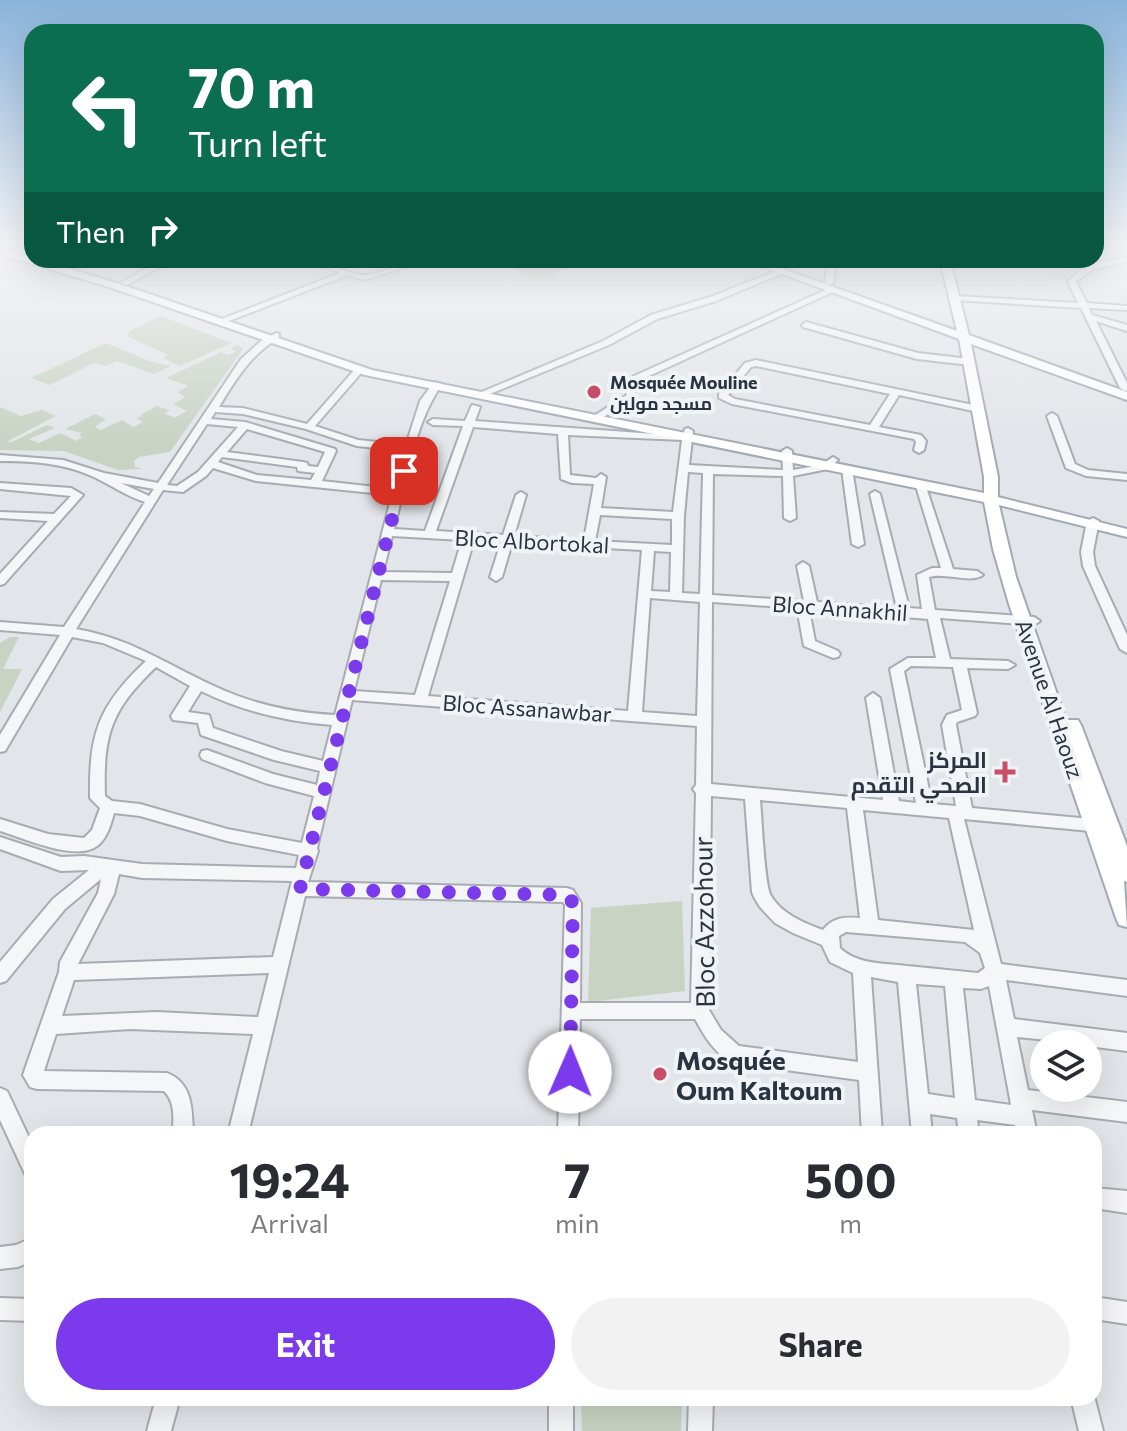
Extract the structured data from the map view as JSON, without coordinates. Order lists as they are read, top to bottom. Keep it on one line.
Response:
{"streets":{"main road":["Avenue Al Haouz"],"street":["Bloc Albortokal","Bloc Annakhil","Bloc Assanawbar","Bloc Azzohour"]},"crossings":[["Bloc Albortokal","Bloc Assanawbar"],["Bloc Annakhil","Avenue Al Haouz"],["Bloc Annakhil","Bloc Assanawbar"],["Bloc Annakhil","Bloc Azzohour"],["Bloc Assanawbar","Bloc Azzohour"]],"places":{"other":["Mosquée Mouline مسجد مولين","Mosquée Oum Kaltoum"],"health":["المركز الصحي التقدم"]},"page":{"turn":["70 m","Turn left"],"then":"Then","eta":["19:24","Arrival","7","min","500","m"],"buttons":["Exit","Share"]}}
